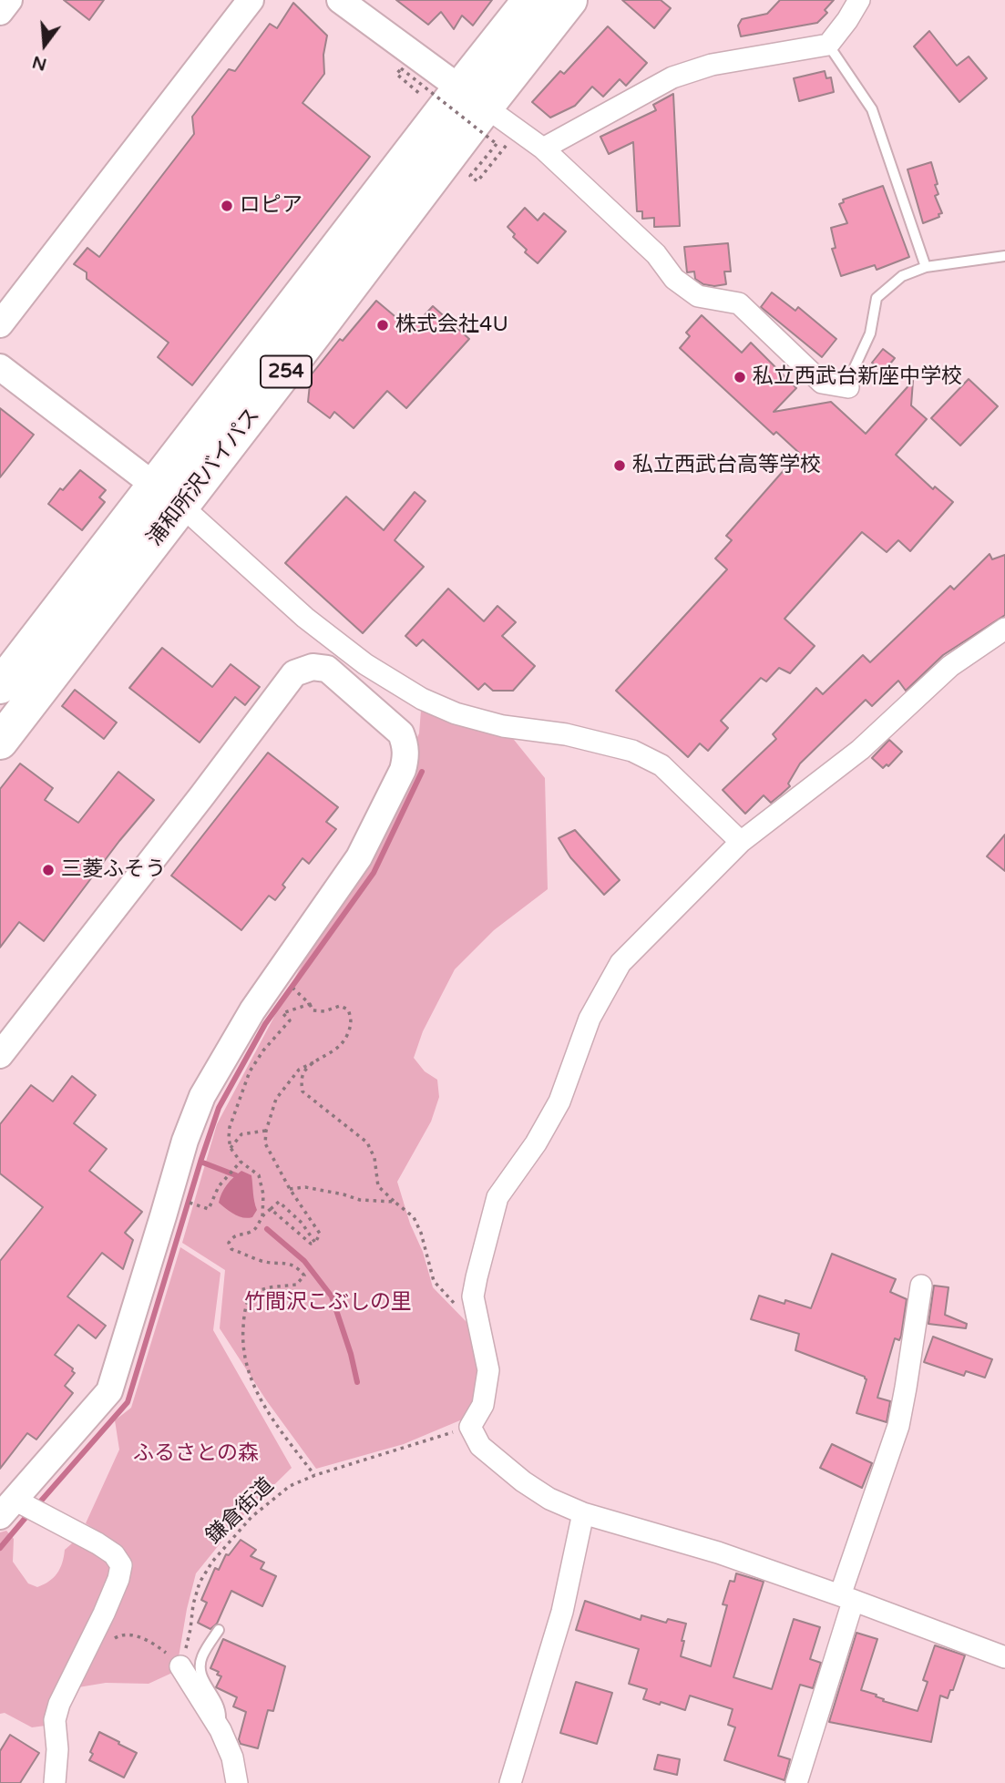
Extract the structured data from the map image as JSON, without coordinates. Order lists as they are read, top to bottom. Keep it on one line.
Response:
{"streets":{"highway":["254","浦和所沢バイパス"],"path":["鎌倉街道"]},"parks":["竹間沢こぶしの里","ふるさとの森"],"places":["ロピア","株式会社4U","私立西武台新座中学校","私立西武台高等学校","三菱ふそう"],"north":"bottom"}
